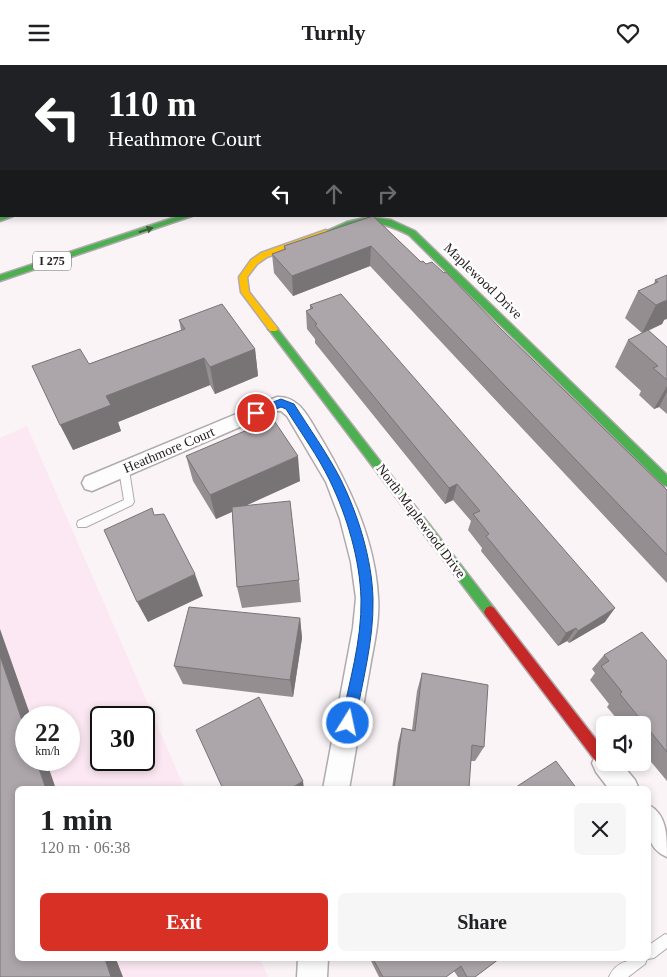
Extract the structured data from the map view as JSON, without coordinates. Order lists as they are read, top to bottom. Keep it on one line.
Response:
{"streets":{"main road":["I 275","Maplewood Drive","North Maplewood Drive"],"street":["Heathmore Court"]},"crossings":[["Maplewood Drive","North Maplewood Drive"]],"page":{"header":"Turnly","turn":["110 m","Heathmore Court"],"speed":"22 km/h","limit":"30","heading":["1 min","120 m · 06:38"],"buttons":["Exit","Share"]}}
